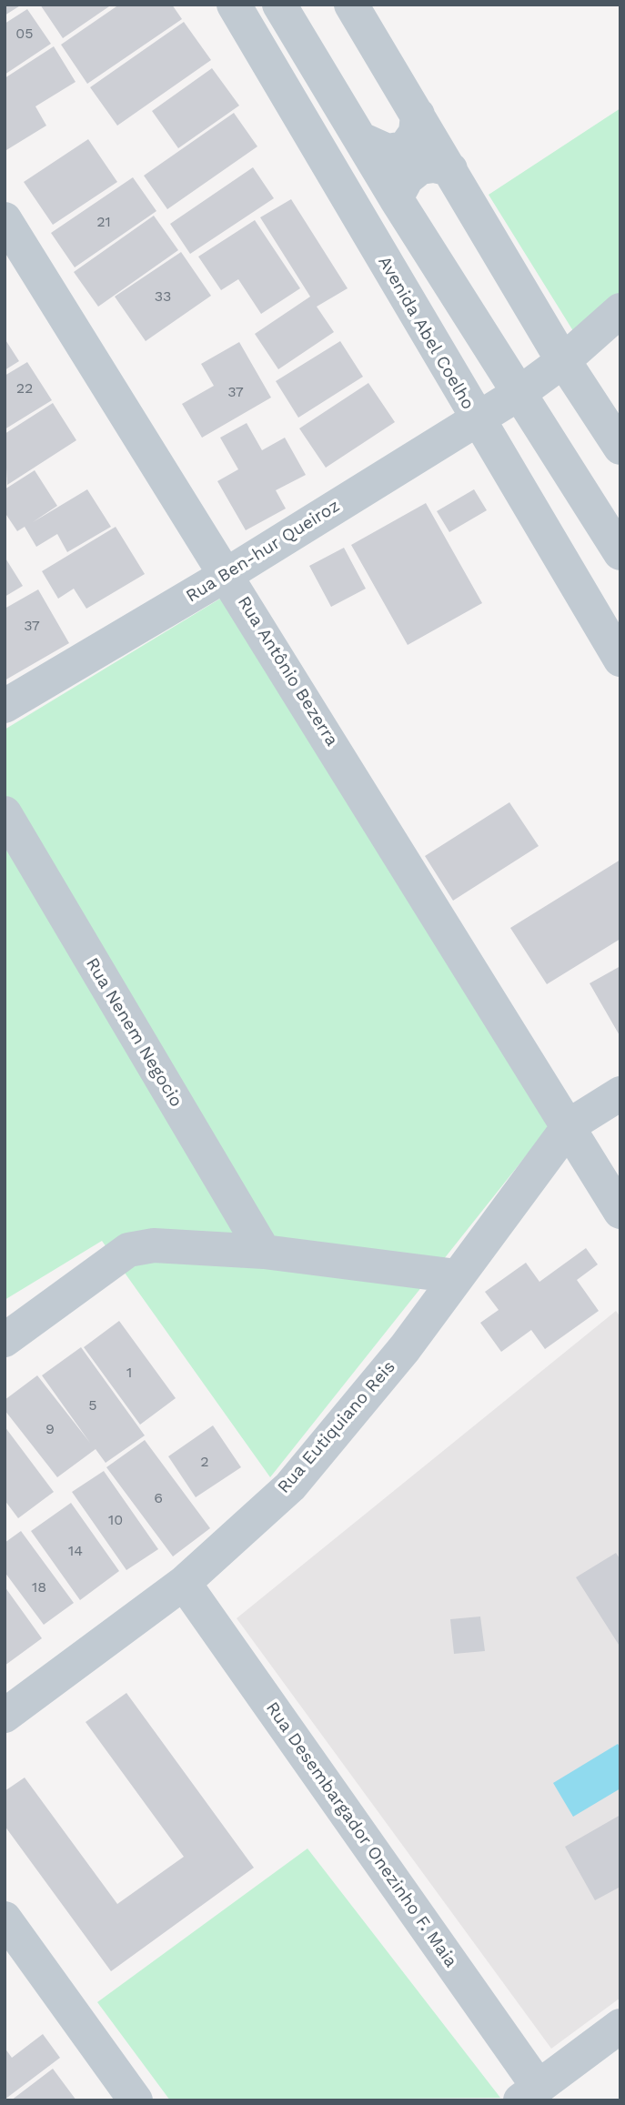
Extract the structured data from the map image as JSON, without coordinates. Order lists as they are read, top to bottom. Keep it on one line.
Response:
{"streets":{"street":["Avenida Abel Coelho","Rua Ben-hur Queiroz","Rua Antônio Bezerra","Rua Nenem Negocio","Rua Eutiquiano Reis","Rua Desembargador Onezinho F. Maia"]},"crossings":[["Avenida Abel Coelho","Rua Ben-hur Queiroz"],["Rua Ben-hur Queiroz","Rua Antônio Bezerra"],["Rua Antônio Bezerra","Rua Eutiquiano Reis"],["Rua Eutiquiano Reis","Rua Desembargador Onezinho F. Maia"]],"house_numbers":["05","21","33","22","37","37","1","5","9","2","6","10","14","18"]}
